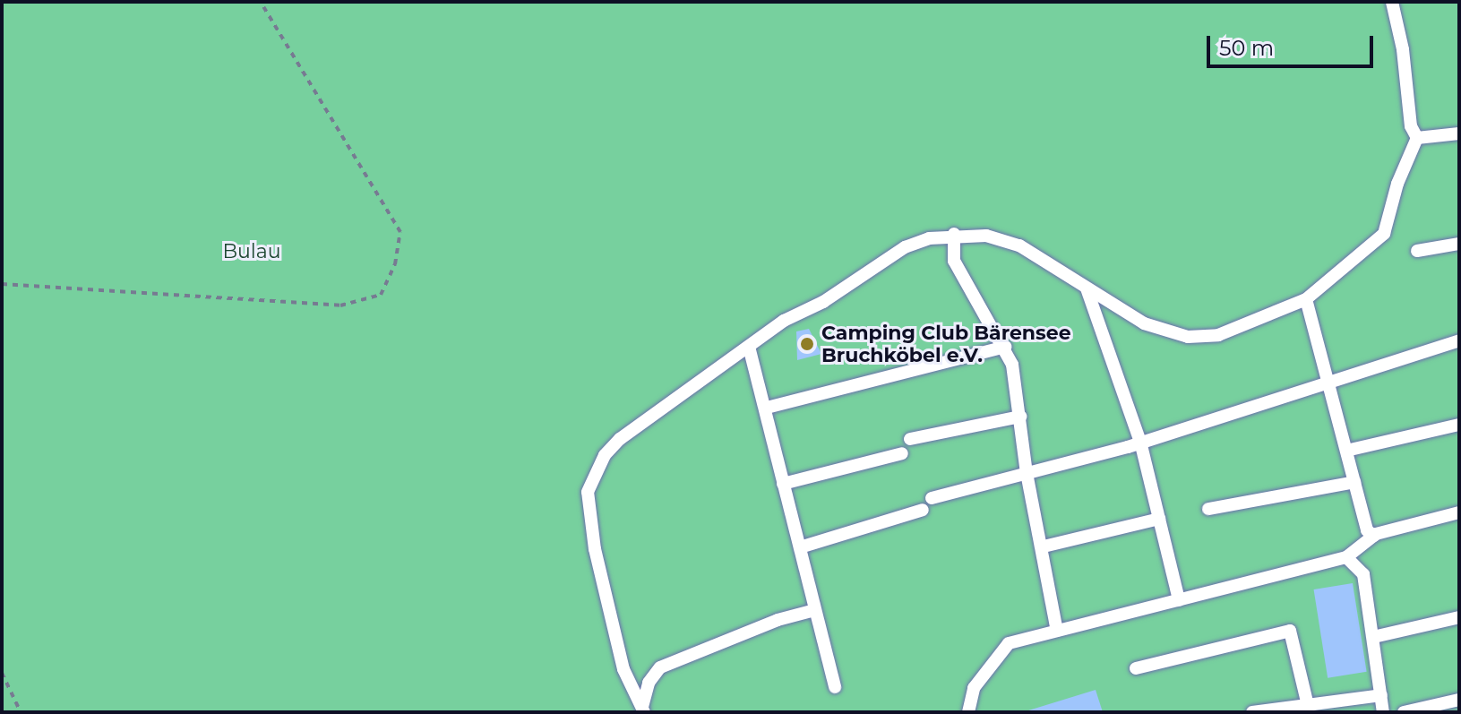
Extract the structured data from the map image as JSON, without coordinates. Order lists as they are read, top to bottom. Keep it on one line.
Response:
{"parks":["Bulau"],"places":["Camping Club Bärensee Bruchköbel e.V."],"scale_bar":"50 m"}
